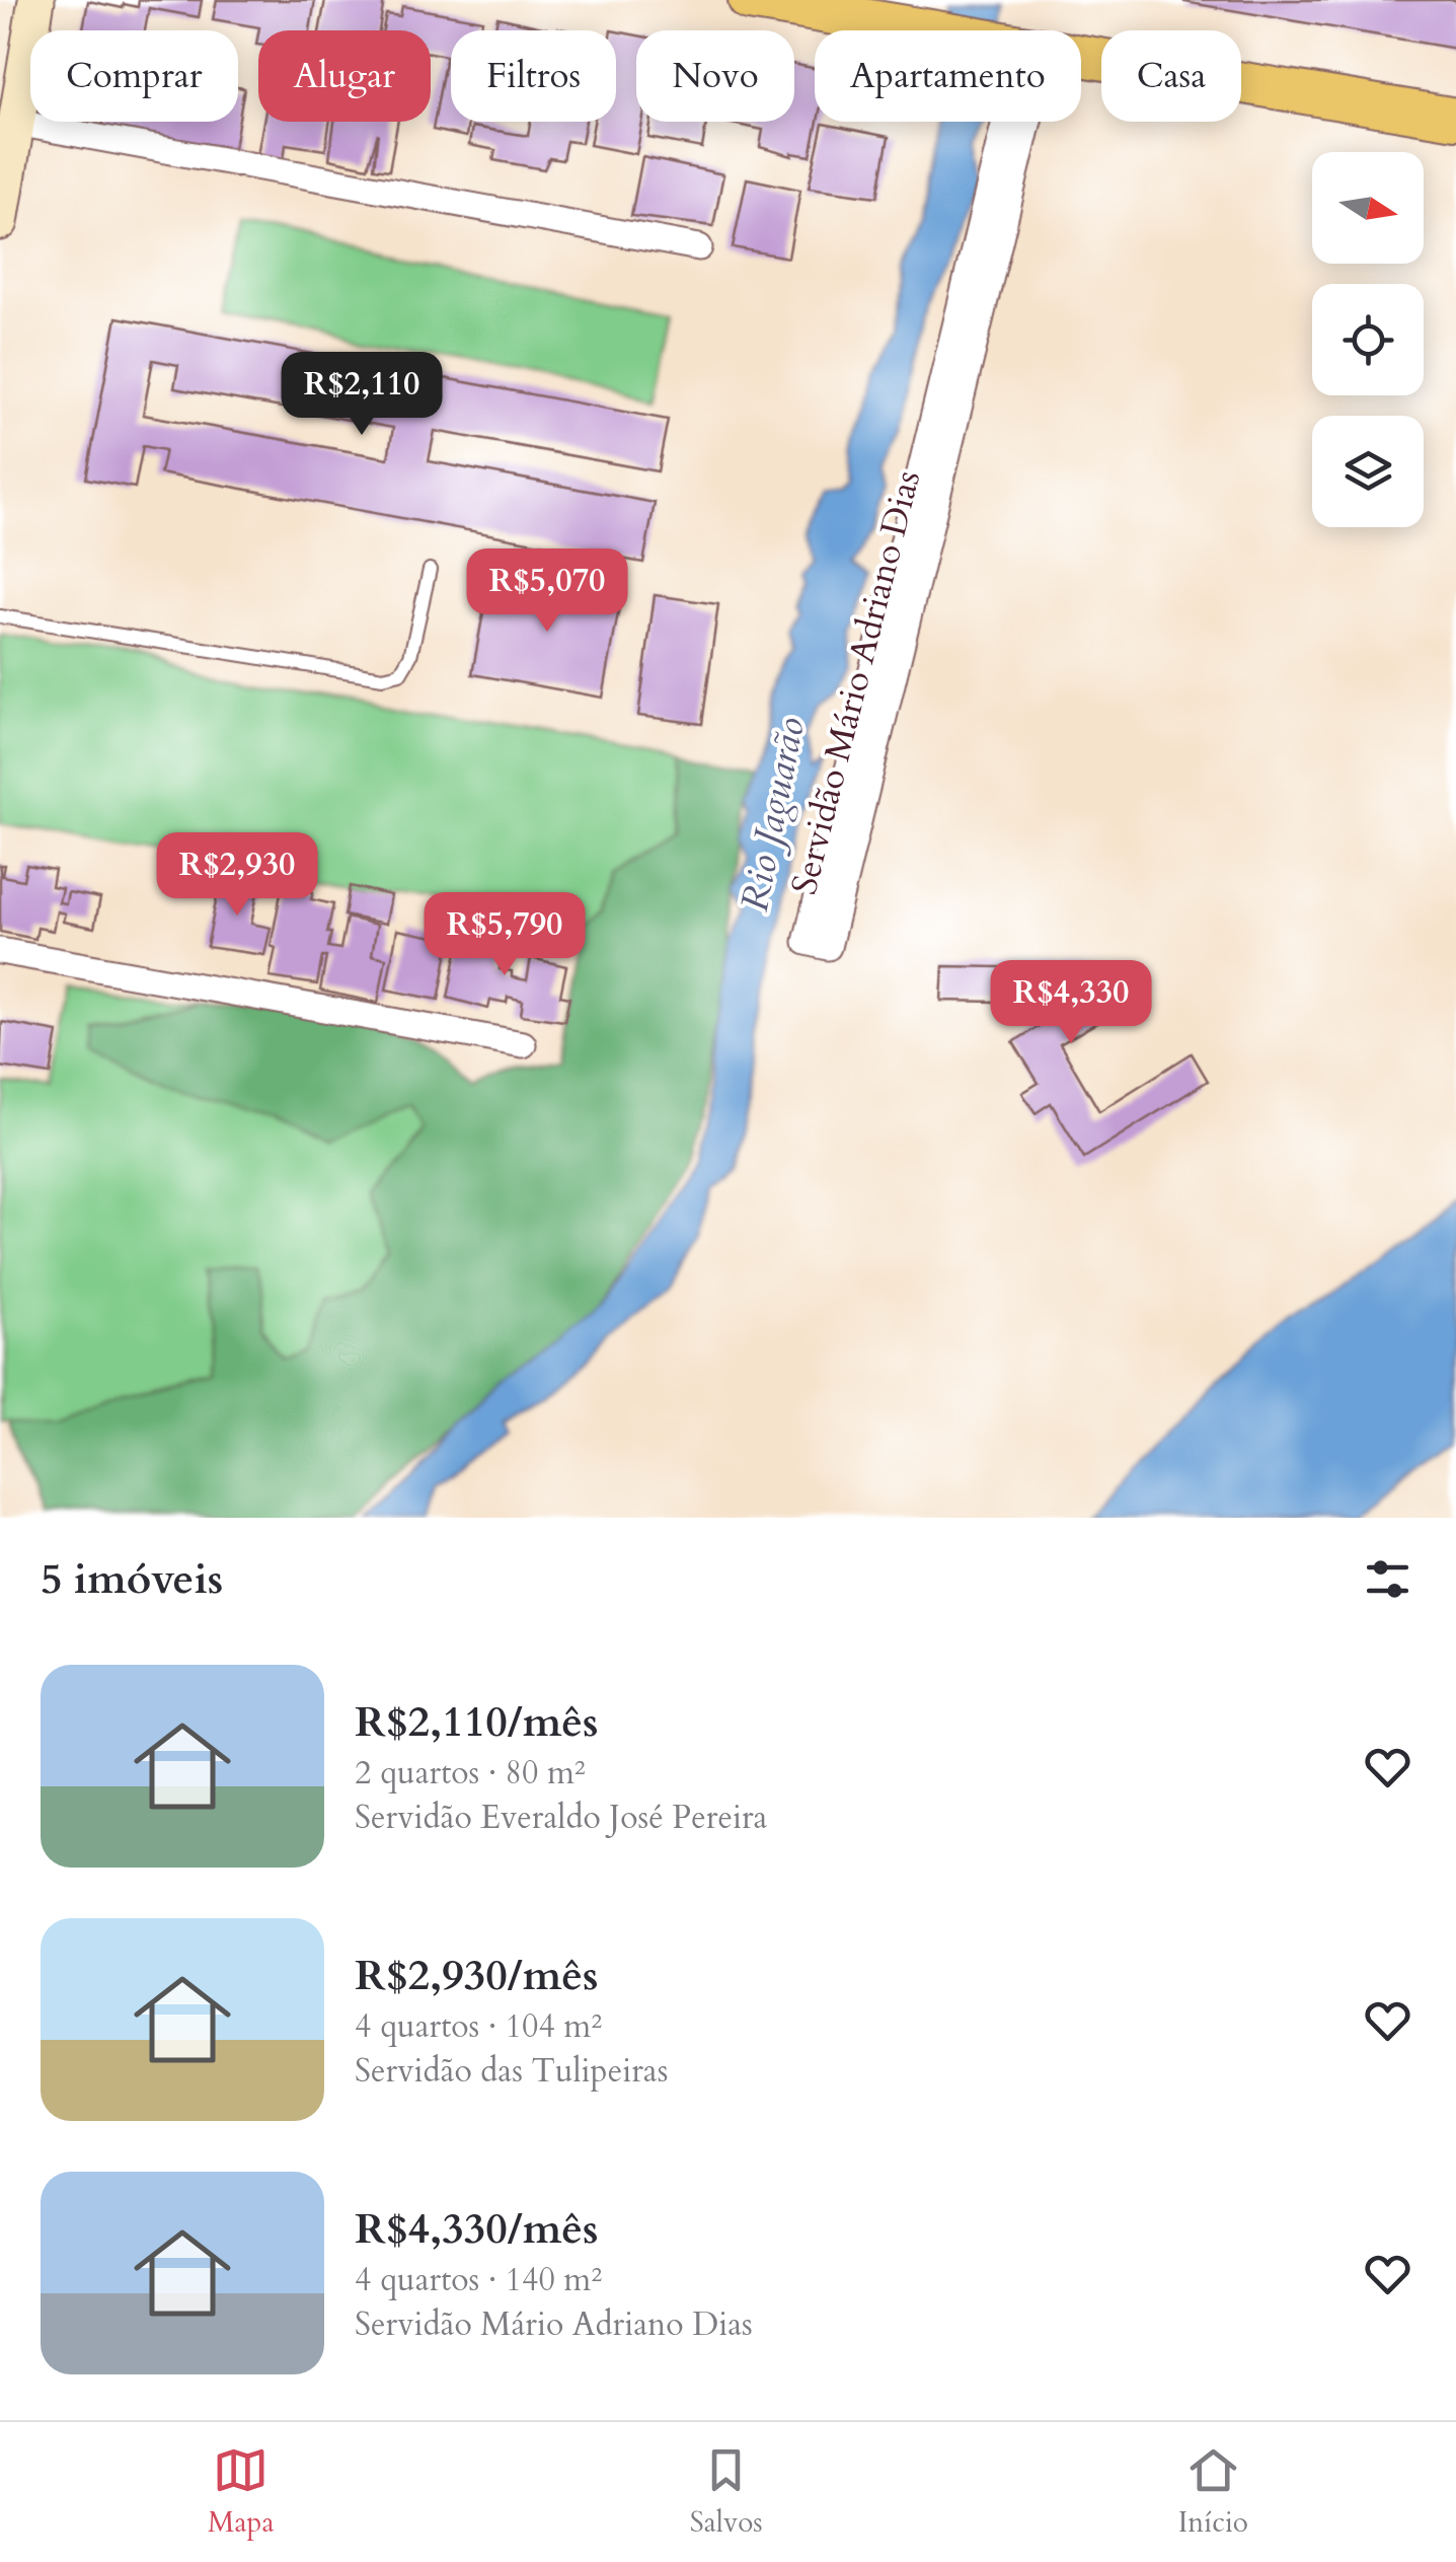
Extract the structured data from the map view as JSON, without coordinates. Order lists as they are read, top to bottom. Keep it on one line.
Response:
{"streets":{"street":["Servidão Mário Adriano Dias"]},"water":["Rio Jaguarão"],"north":"right","page":{"chip":["Comprar","Alugar","Filtros","Novo","Apartamento","Casa"],"price":["R$2,110","R$5,070","R$2,930","R$5,790","R$4,330"],"heading":"5 imóveis","list":[{"name":"R$2,110/mês","note":"2 quartos · 80 m² · Servidão Everaldo José Pereira"},{"name":"R$2,930/mês","note":"4 quartos · 104 m² · Servidão das Tulipeiras"},{"name":"R$4,330/mês","note":"4 quartos · 140 m² · Servidão Mário Adriano Dias"}],"tabs":["Mapa","Salvos","Início"]}}
